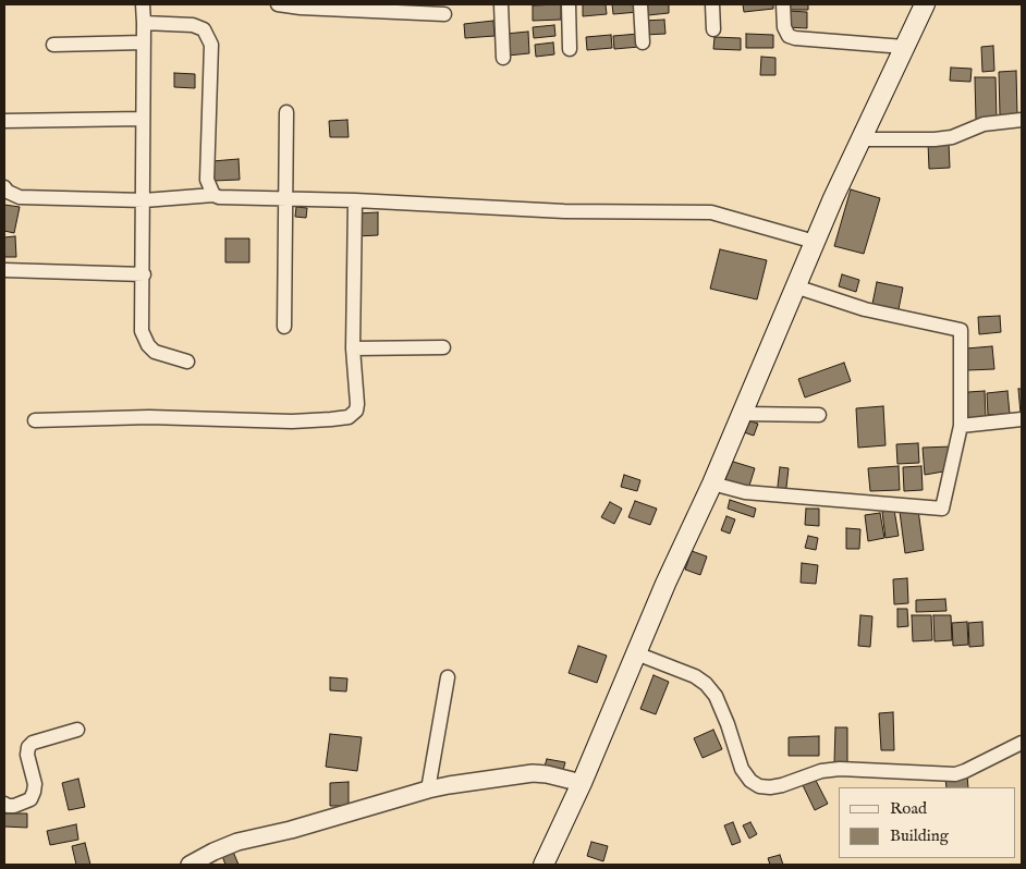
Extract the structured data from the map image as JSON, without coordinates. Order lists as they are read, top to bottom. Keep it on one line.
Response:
{"legend":["Road","Building"]}
